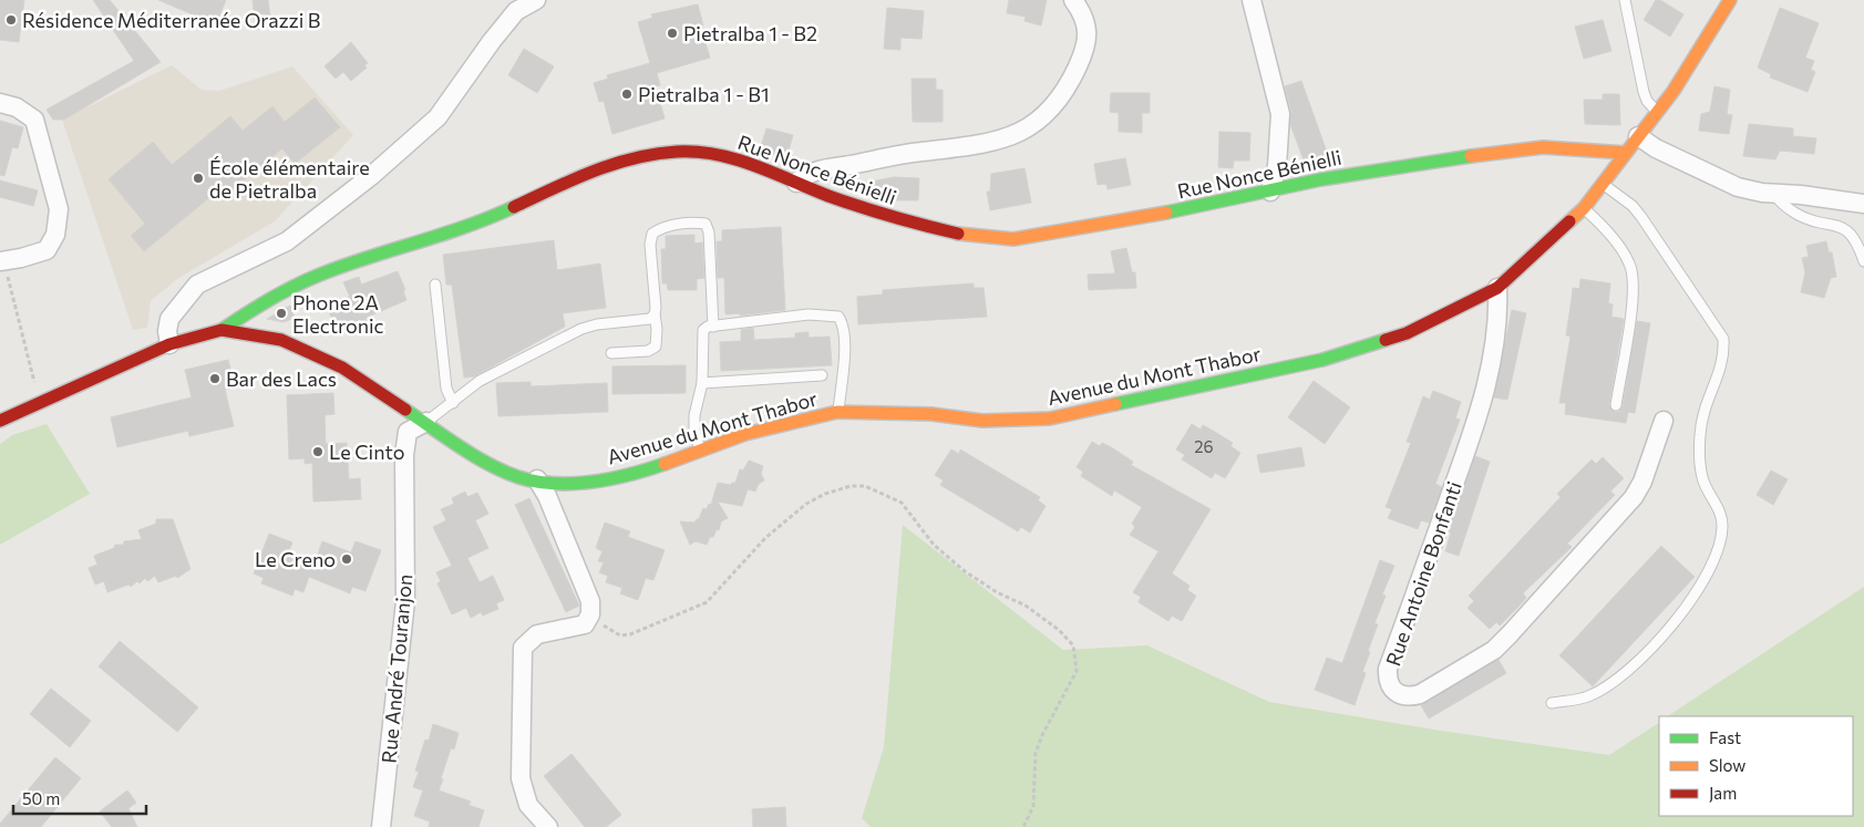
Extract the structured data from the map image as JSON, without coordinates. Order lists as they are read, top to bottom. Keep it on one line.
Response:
{"streets":{"street":["Rue Nonce Bénielli","Avenue du Mont Thabor","Rue Antoine Bonfanti","Rue André Touranjon"]},"crossings":[["Rue Nonce Bénielli","Avenue du Mont Thabor"],["Avenue du Mont Thabor","Rue Antoine Bonfanti"],["Avenue du Mont Thabor","Rue André Touranjon"]],"places":["Résidence Méditerranée Orazzi B","Pietralba 1 - B2","Pietralba 1 - B1","École élémentaire de Pietralba","Phone 2A Electronic","Bar des Lacs","Le Cinto","Le Creno"],"house_numbers":["26"],"legend":["Fast","Slow","Jam"],"scale_bar":"50 m"}
